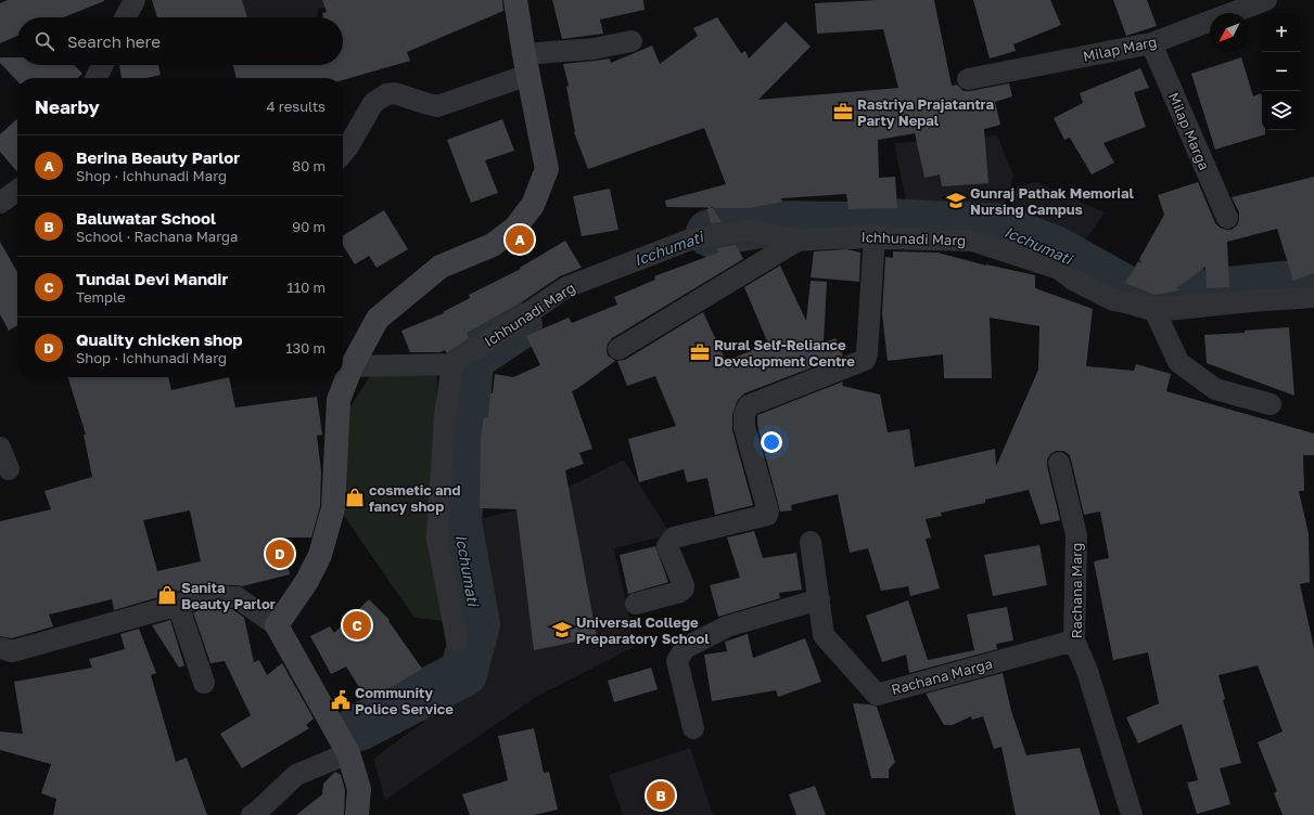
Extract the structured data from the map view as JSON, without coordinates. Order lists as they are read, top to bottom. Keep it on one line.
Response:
{"streets":{"street":["Milap Marg","Milap Marga","Ichhunadi Marg","Rachana Marg","Rachana Marga"]},"crossings":[["Milap Marg","Milap Marga"],["Rachana Marg","Rachana Marga"]],"water":["Icchumati"],"places":{"office":["Rastriya Prajatantra Party Nepal","Rural Self-Reliance Development Centre"],"school or university":["Gunraj Pathak Memorial Nursing Campus","Universal College Preparatory School"],"shop":["cosmetic and fancy shop","Sanita Beauty Parlor"],"public building":["Community Police Service"]},"north":"bottom left","page":{"map_buttons":["+","−"],"search":"Search here","heading":["Nearby","4 results"],"list":[{"mark":"A","name":"Berina Beauty Parlor","note":"Shop · Ichhunadi Marg","value":"80 m"},{"mark":"B","name":"Baluwatar School","note":"School · Rachana Marga","value":"90 m"},{"mark":"C","name":"Tundal Devi Mandir","note":"Temple","value":"110 m"},{"mark":"D","name":"Quality chicken shop","note":"Shop · Ichhunadi Marg","value":"130 m"}],"pins":["A","D","C","B"]}}
